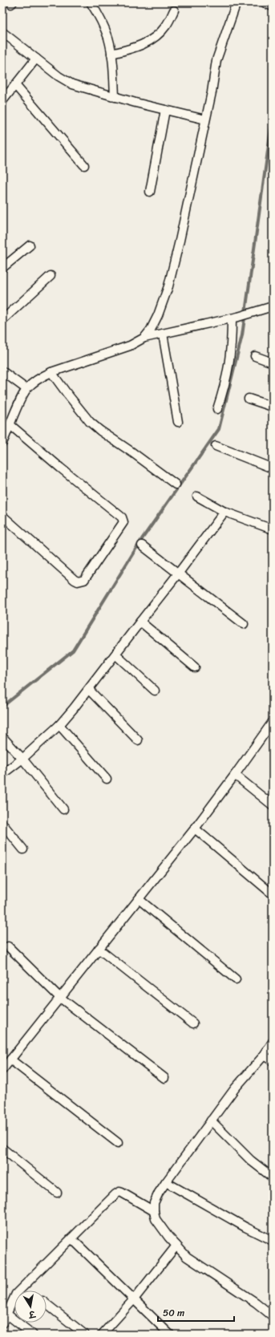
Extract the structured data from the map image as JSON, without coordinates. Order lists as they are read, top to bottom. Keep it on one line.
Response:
{"scale_bar":"50 m","north":"bottom"}
